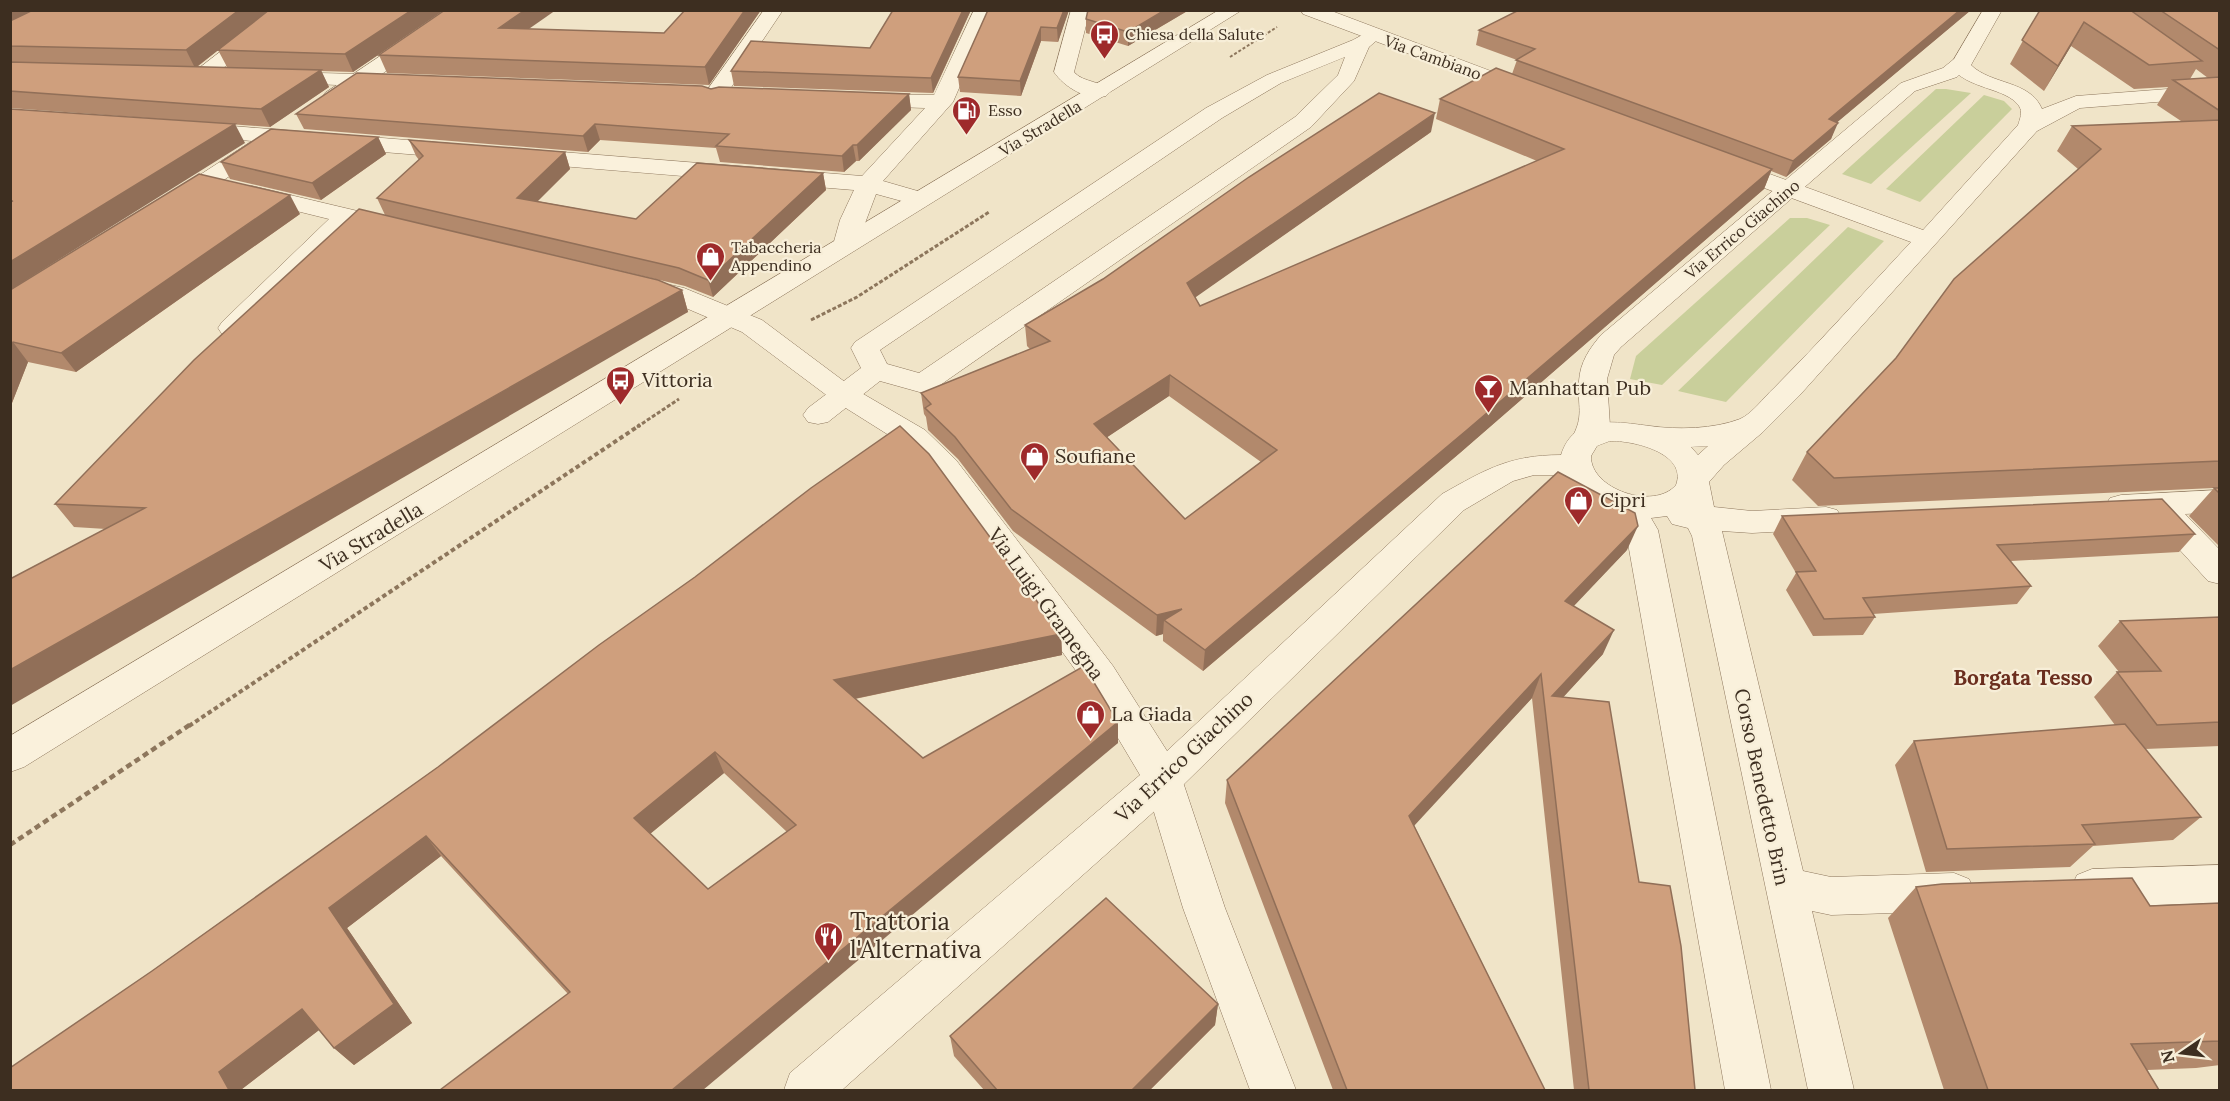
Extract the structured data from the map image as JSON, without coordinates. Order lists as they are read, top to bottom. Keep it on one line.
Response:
{"streets":{"street":["Via Cambiano","Via Stradella","Via Errico Giachino","Via Luigi Gramegna","Corso Benedetto Brin"]},"crossings":[["Via Stradella","Via Luigi Gramegna"],["Via Errico Giachino","Via Luigi Gramegna"],["Via Errico Giachino","Corso Benedetto Brin"]],"districts":["Borgata Tesso"],"places":{"bus stop":["Chiesa della Salute","Vittoria"],"fuel station":["Esso"],"shop":["Tabaccheria Appendino","Soufiane","Cipri","La Giada"],"bar":["Manhattan Pub"],"restaurant":["Trattoria l'Alternativa"]},"north":"left"}
